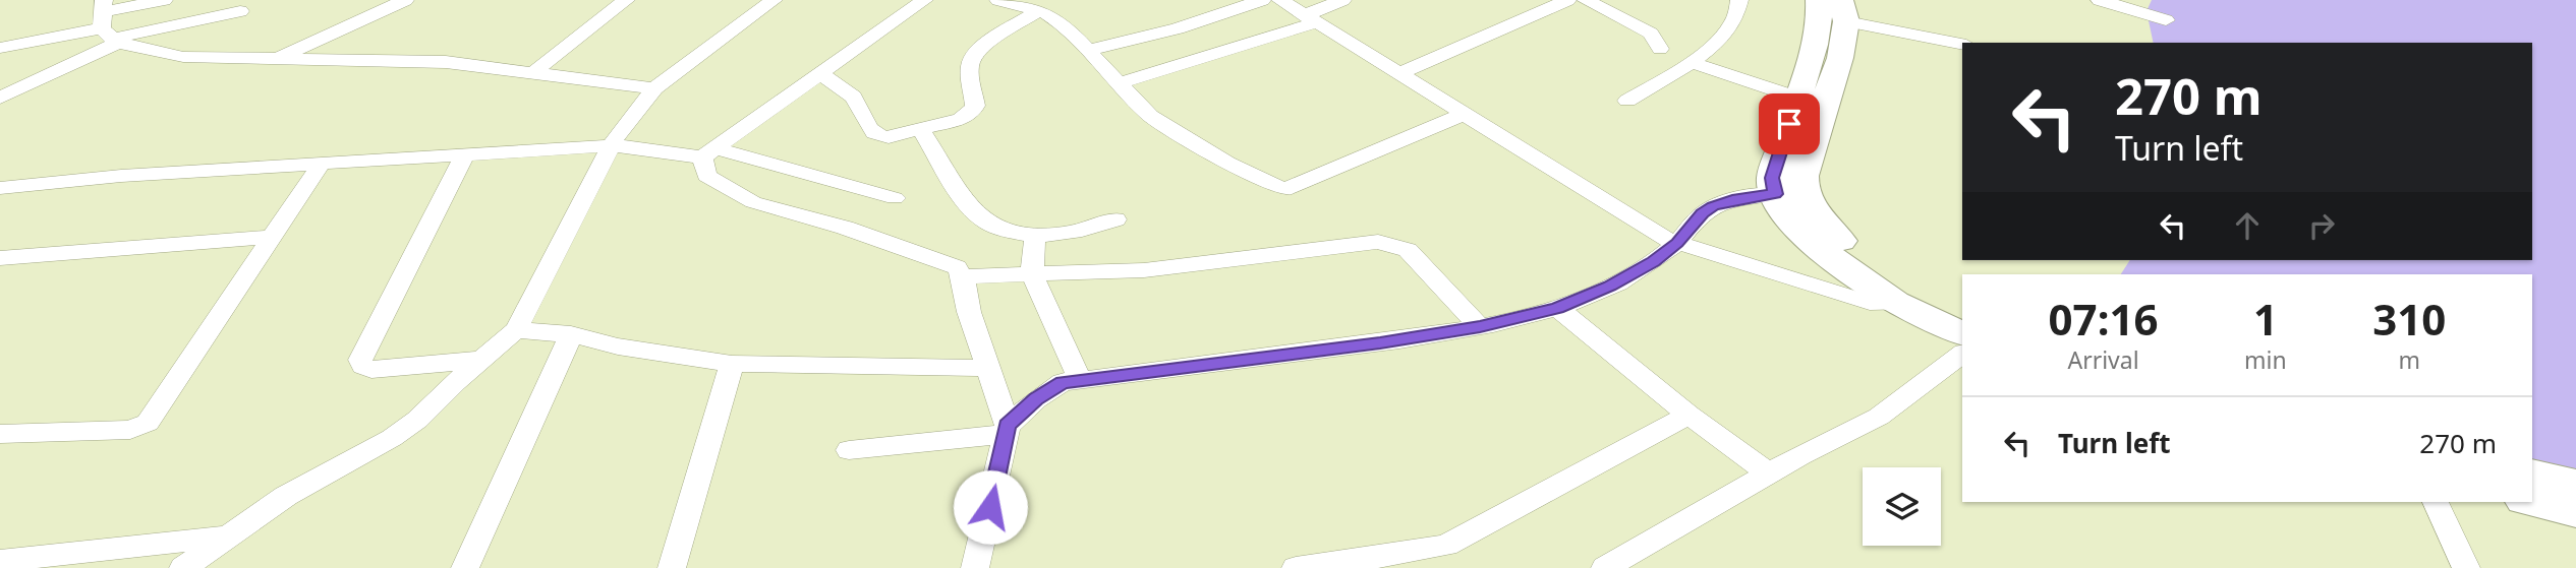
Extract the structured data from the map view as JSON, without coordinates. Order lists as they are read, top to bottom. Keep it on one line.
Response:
{"page":{"turn":["270 m","Turn left"],"eta":["07:16","Arrival","1","min","310","m"],"list":[{"name":"Turn left","value":"270 m"}]}}
